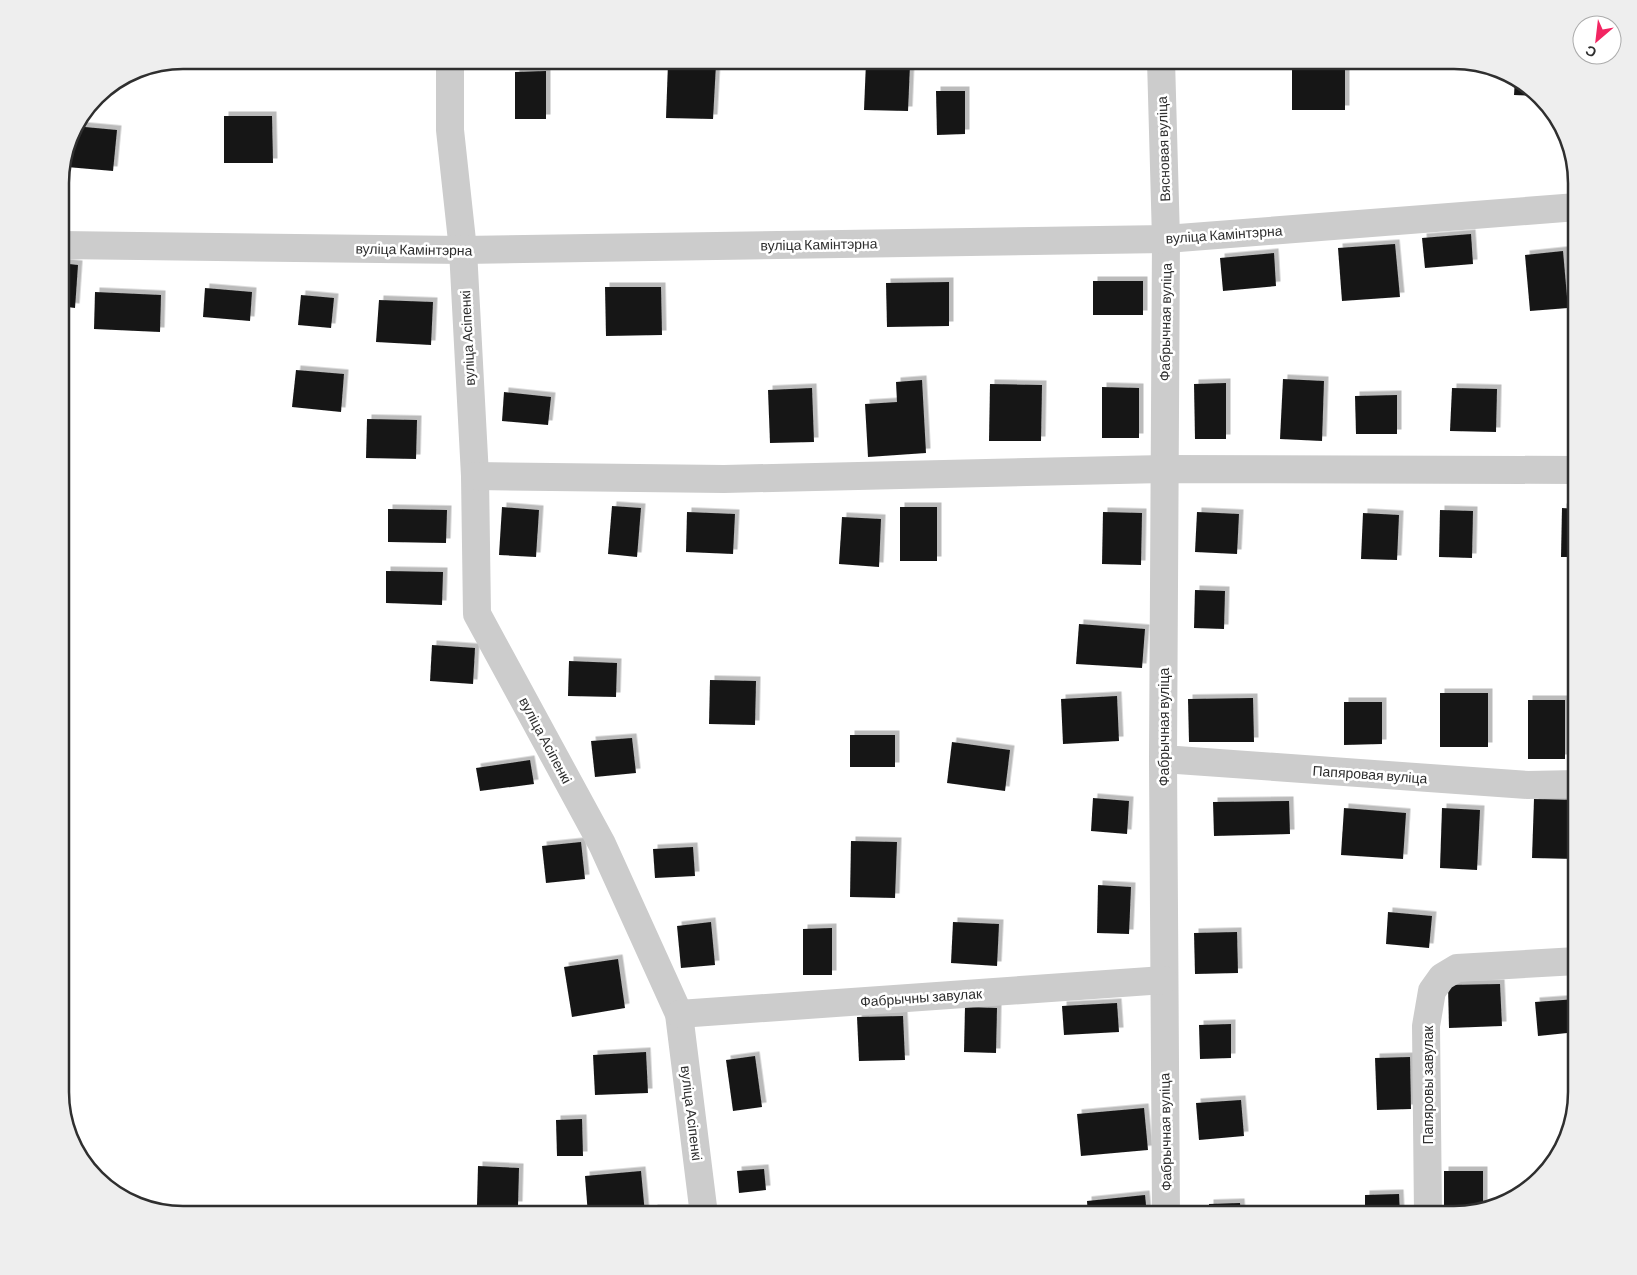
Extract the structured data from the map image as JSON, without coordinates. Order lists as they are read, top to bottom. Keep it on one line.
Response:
{"streets":{"street":["Вясновая вуліца","вуліца Камінтэрна","Фабрычная вуліца","вуліца Асіпенкі","Папяровая вуліца","Фабрычны завулак","Папяровы завулак"]},"crossings":[["Вясновая вуліца","вуліца Камінтэрна"],["Вясновая вуліца","Фабрычная вуліца"],["вуліца Камінтэрна","Фабрычная вуліца"],["вуліца Камінтэрна","вуліца Асіпенкі"],["Фабрычная вуліца","Папяровая вуліца"],["Фабрычная вуліца","Фабрычны завулак"],["вуліца Асіпенкі","Фабрычны завулак"]],"north":"bottom left"}
